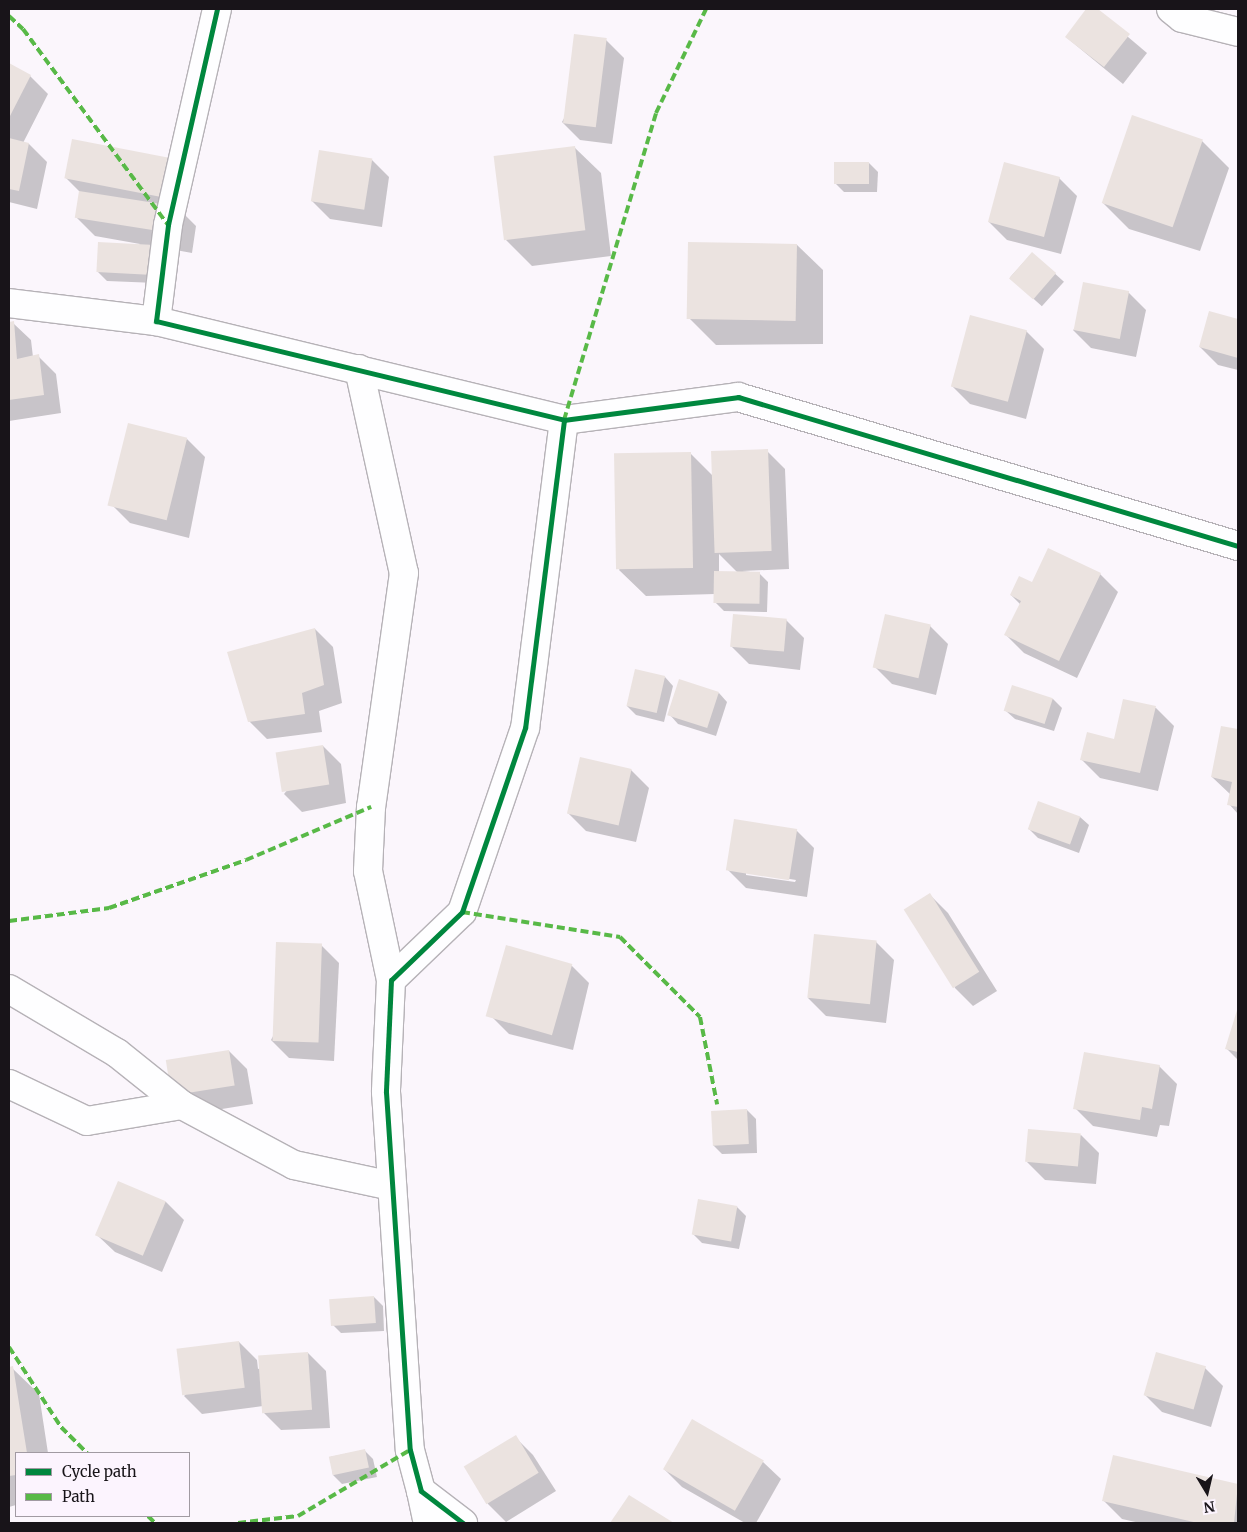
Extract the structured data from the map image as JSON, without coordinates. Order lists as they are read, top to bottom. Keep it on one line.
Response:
{"legend":["Cycle path","Path"],"north":"bottom"}
